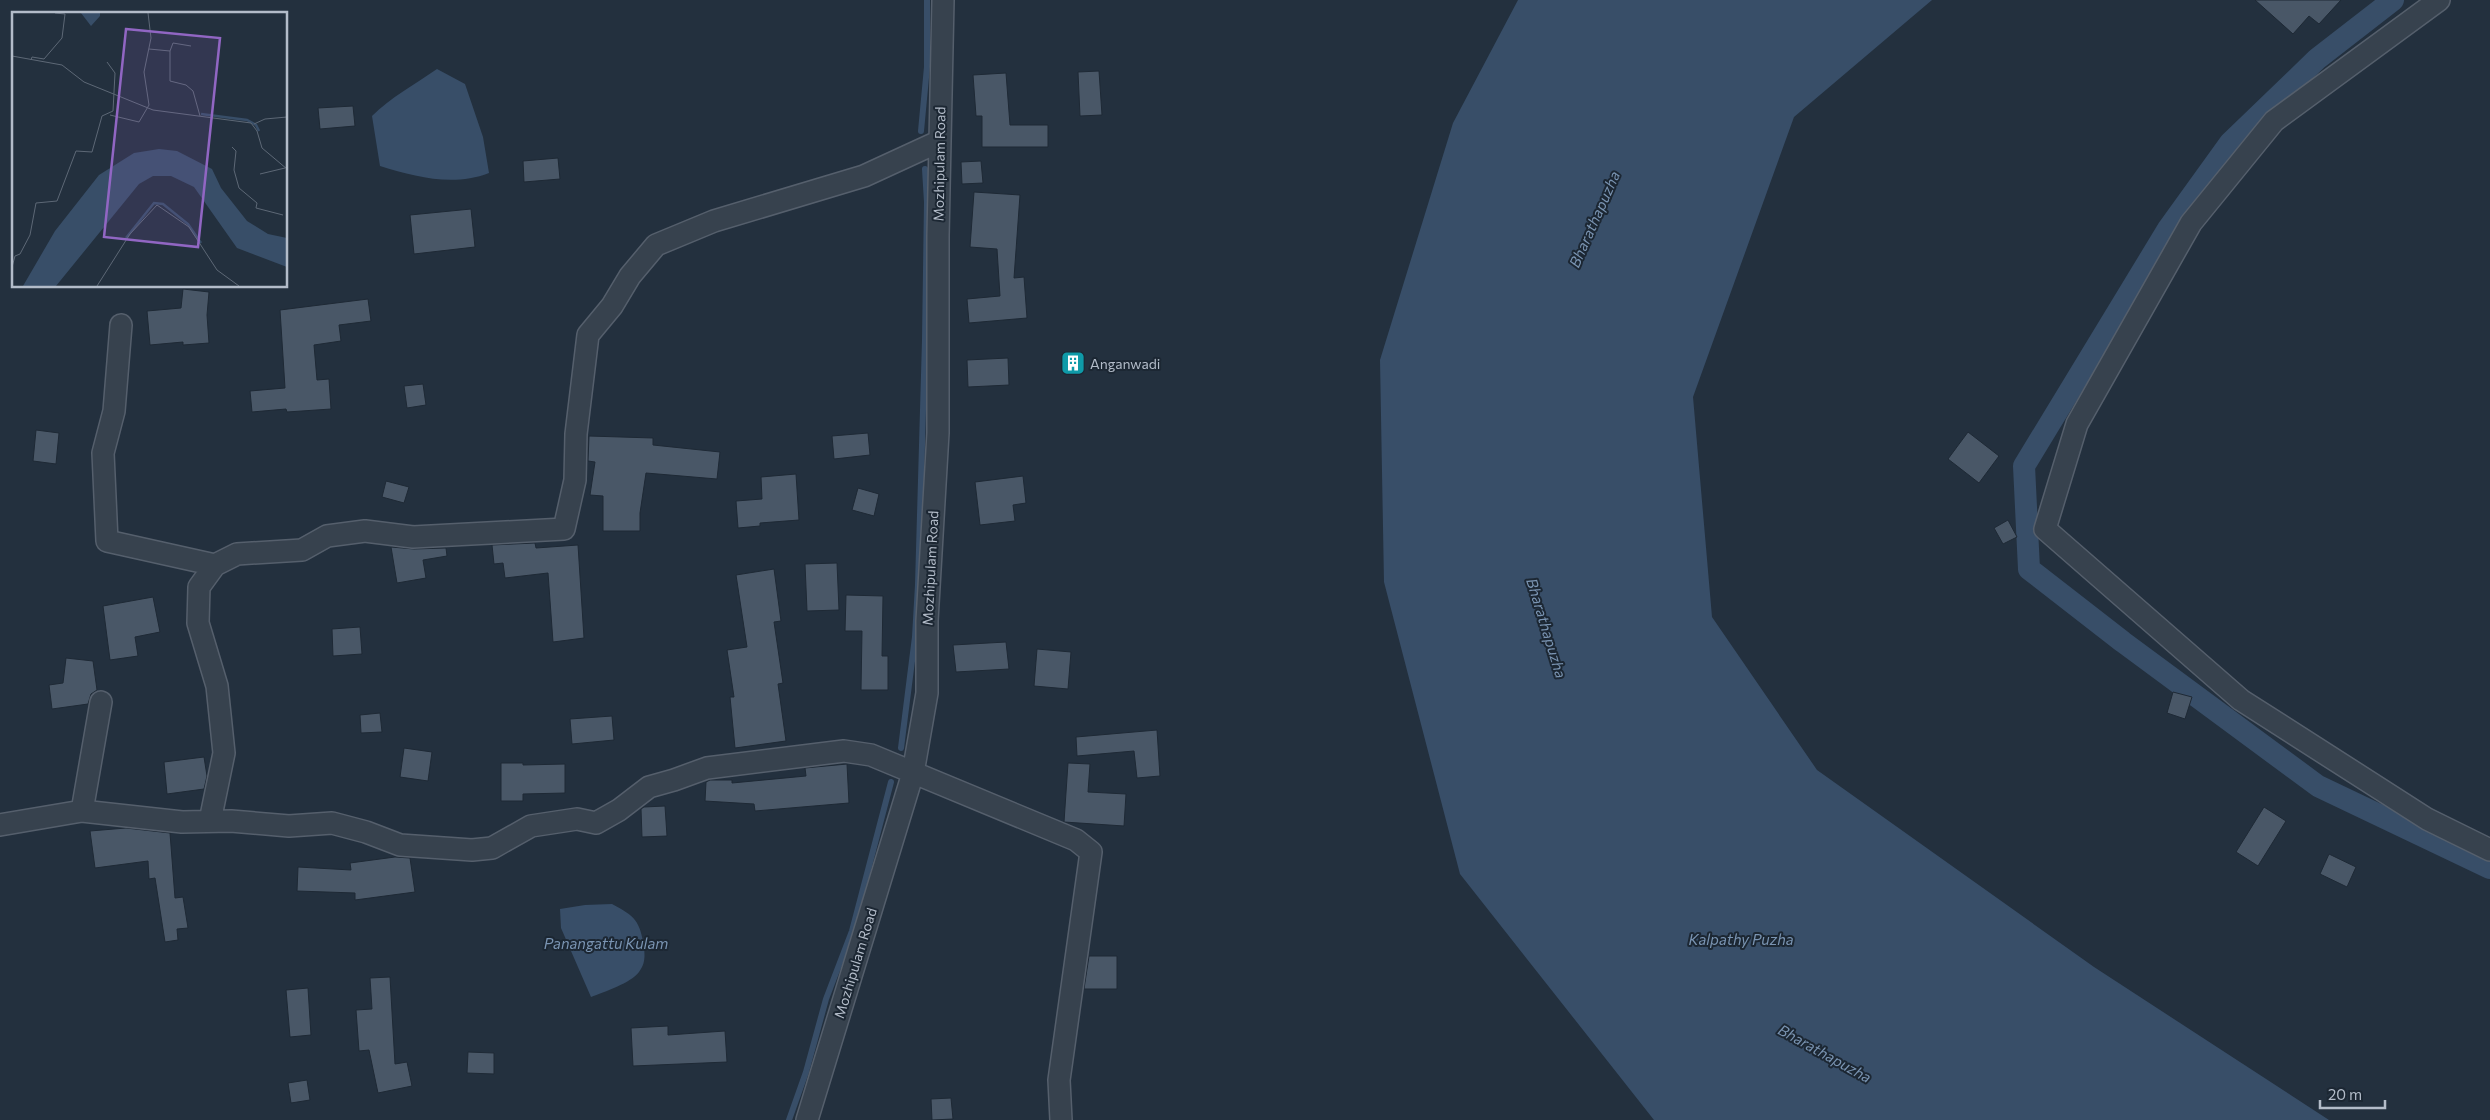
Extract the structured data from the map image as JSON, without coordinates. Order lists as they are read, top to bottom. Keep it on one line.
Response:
{"streets":{"street":["Mozhipulam Road"]},"water":["Bharathapuzha","Kalpathy Puzha","Panangattu Kulam"],"places":{"building":["Anganwadi"]},"scale_bar":"20 m"}
